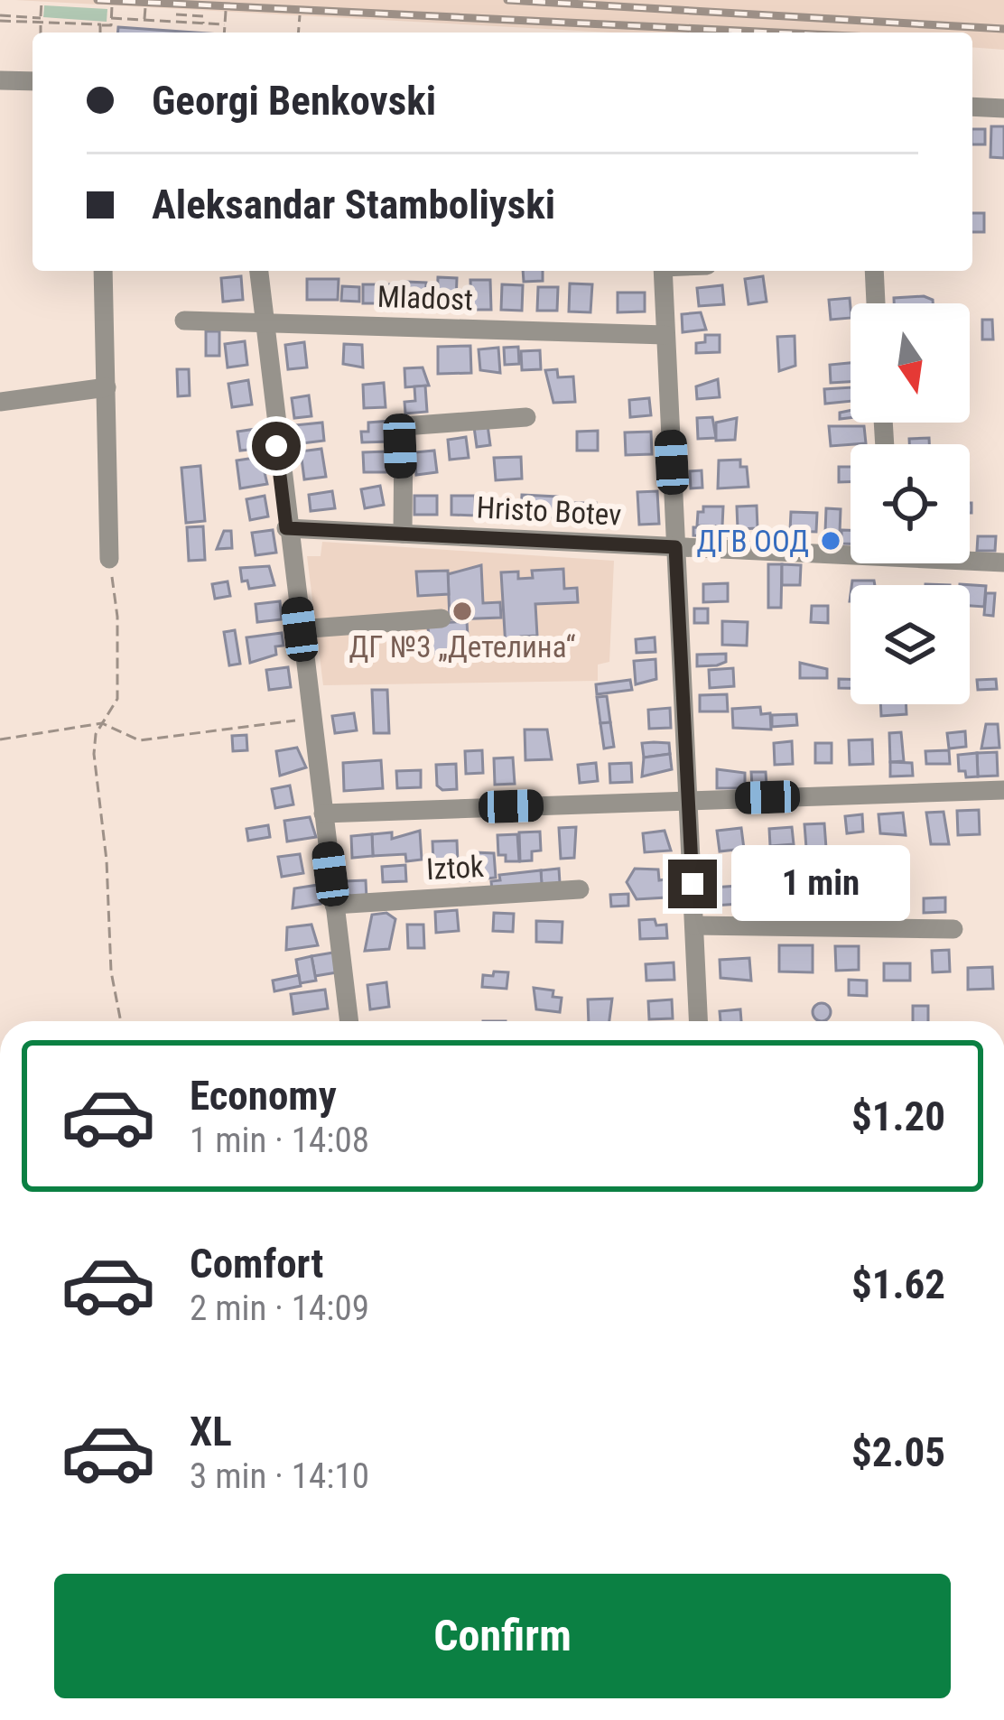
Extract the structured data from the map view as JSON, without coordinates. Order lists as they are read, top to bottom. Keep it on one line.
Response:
{"streets":{"street":["Mladost","Hristo Botev","Iztok"]},"places":["ДГВ ООД","ДГ №3 „Детелина“"],"north":"bottom","page":{"banner":["Georgi Benkovski","Aleksandar Stamboliyski"],"bubble":"1 min","list":[{"name":"Economy","note":"1 min · 14:08","value":"$1.20"},{"name":"Comfort","note":"2 min · 14:09","value":"$1.62"},{"name":"XL","note":"3 min · 14:10","value":"$2.05"}],"buttons":"Confirm"}}
